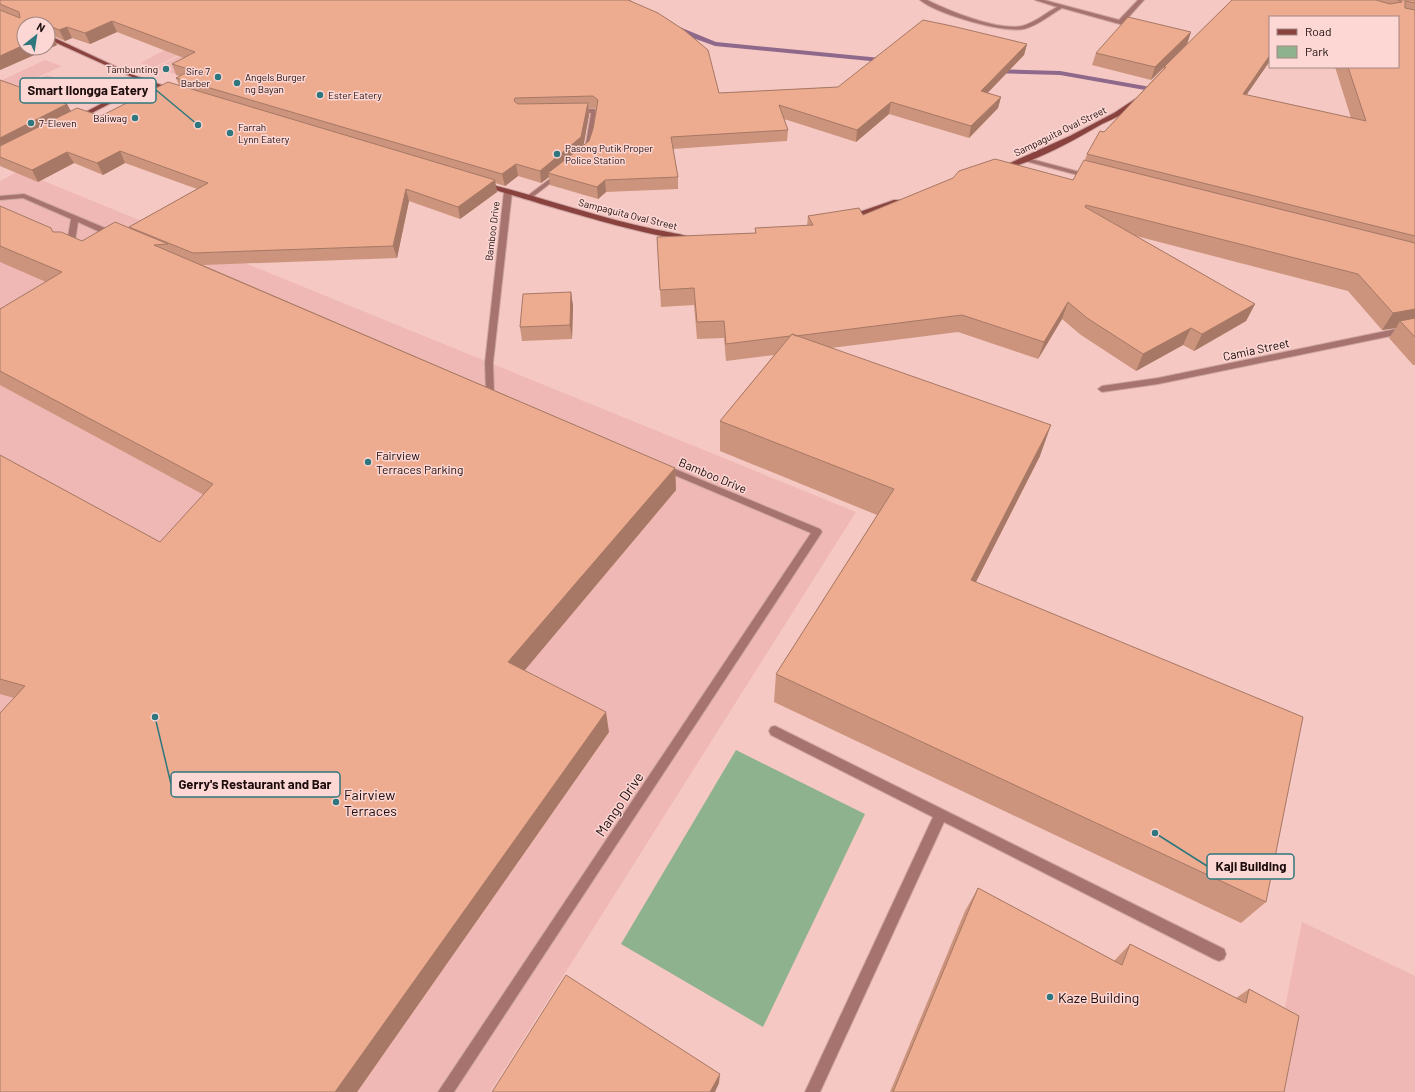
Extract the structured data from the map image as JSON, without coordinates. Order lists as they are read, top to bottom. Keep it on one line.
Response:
{"streets":{"street":["Sampaguita Oval Street","Bamboo Drive","Camia Street","Mango Drive"]},"crossings":[["Sampaguita Oval Street","Bamboo Drive"],["Bamboo Drive","Mango Drive"]],"places":["Tambunting","Sire 7 Barber","Angels Burger ng Bayan","Ester Eatery","Baliwag","7-Eleven","Smart Ilongga Eatery","Farrah Lynn Eatery","Pasong Putik Proper Police Station","Fairview Terraces Parking","Gerry's Restaurant and Bar","Fairview Terraces","Kaji Building","Kaze Building"],"legend":["Road","Park"],"north":"top right"}
